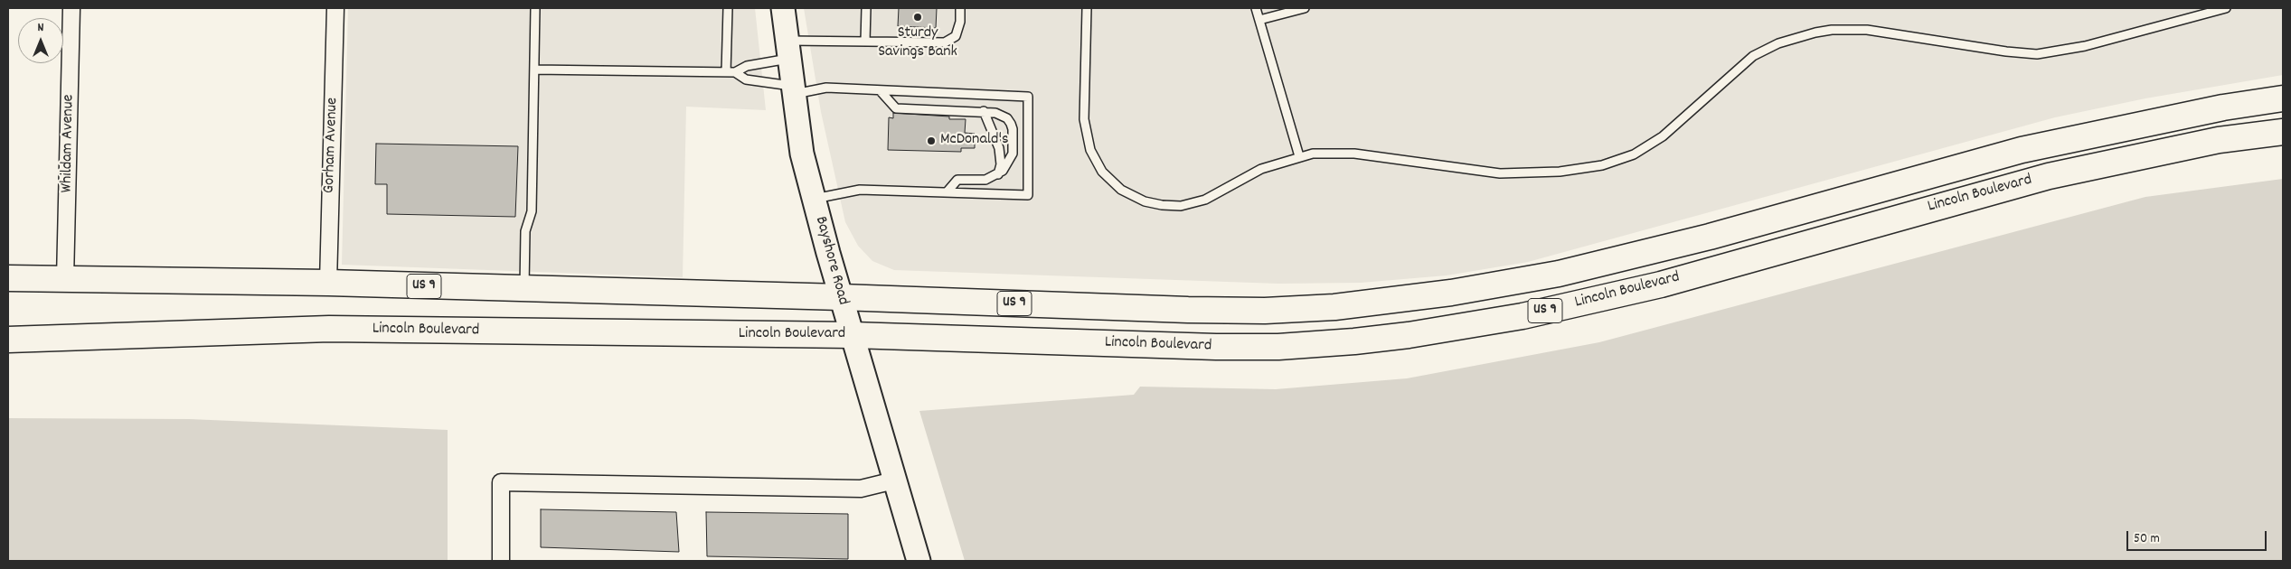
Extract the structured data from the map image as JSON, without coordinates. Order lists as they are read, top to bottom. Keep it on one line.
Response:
{"streets":{"highway":["Lincoln Boulevard","US 9"],"main road":["Bayshore Road"],"street":["Whildam Avenue","Gorham Avenue"]},"crossings":[["Whildam Avenue","Lincoln Boulevard"],["Gorham Avenue","Lincoln Boulevard"],["Lincoln Boulevard","Bayshore Road"]],"places":["Sturdy Savings Bank","McDonald's"],"scale_bar":"50 m","north":"top"}
